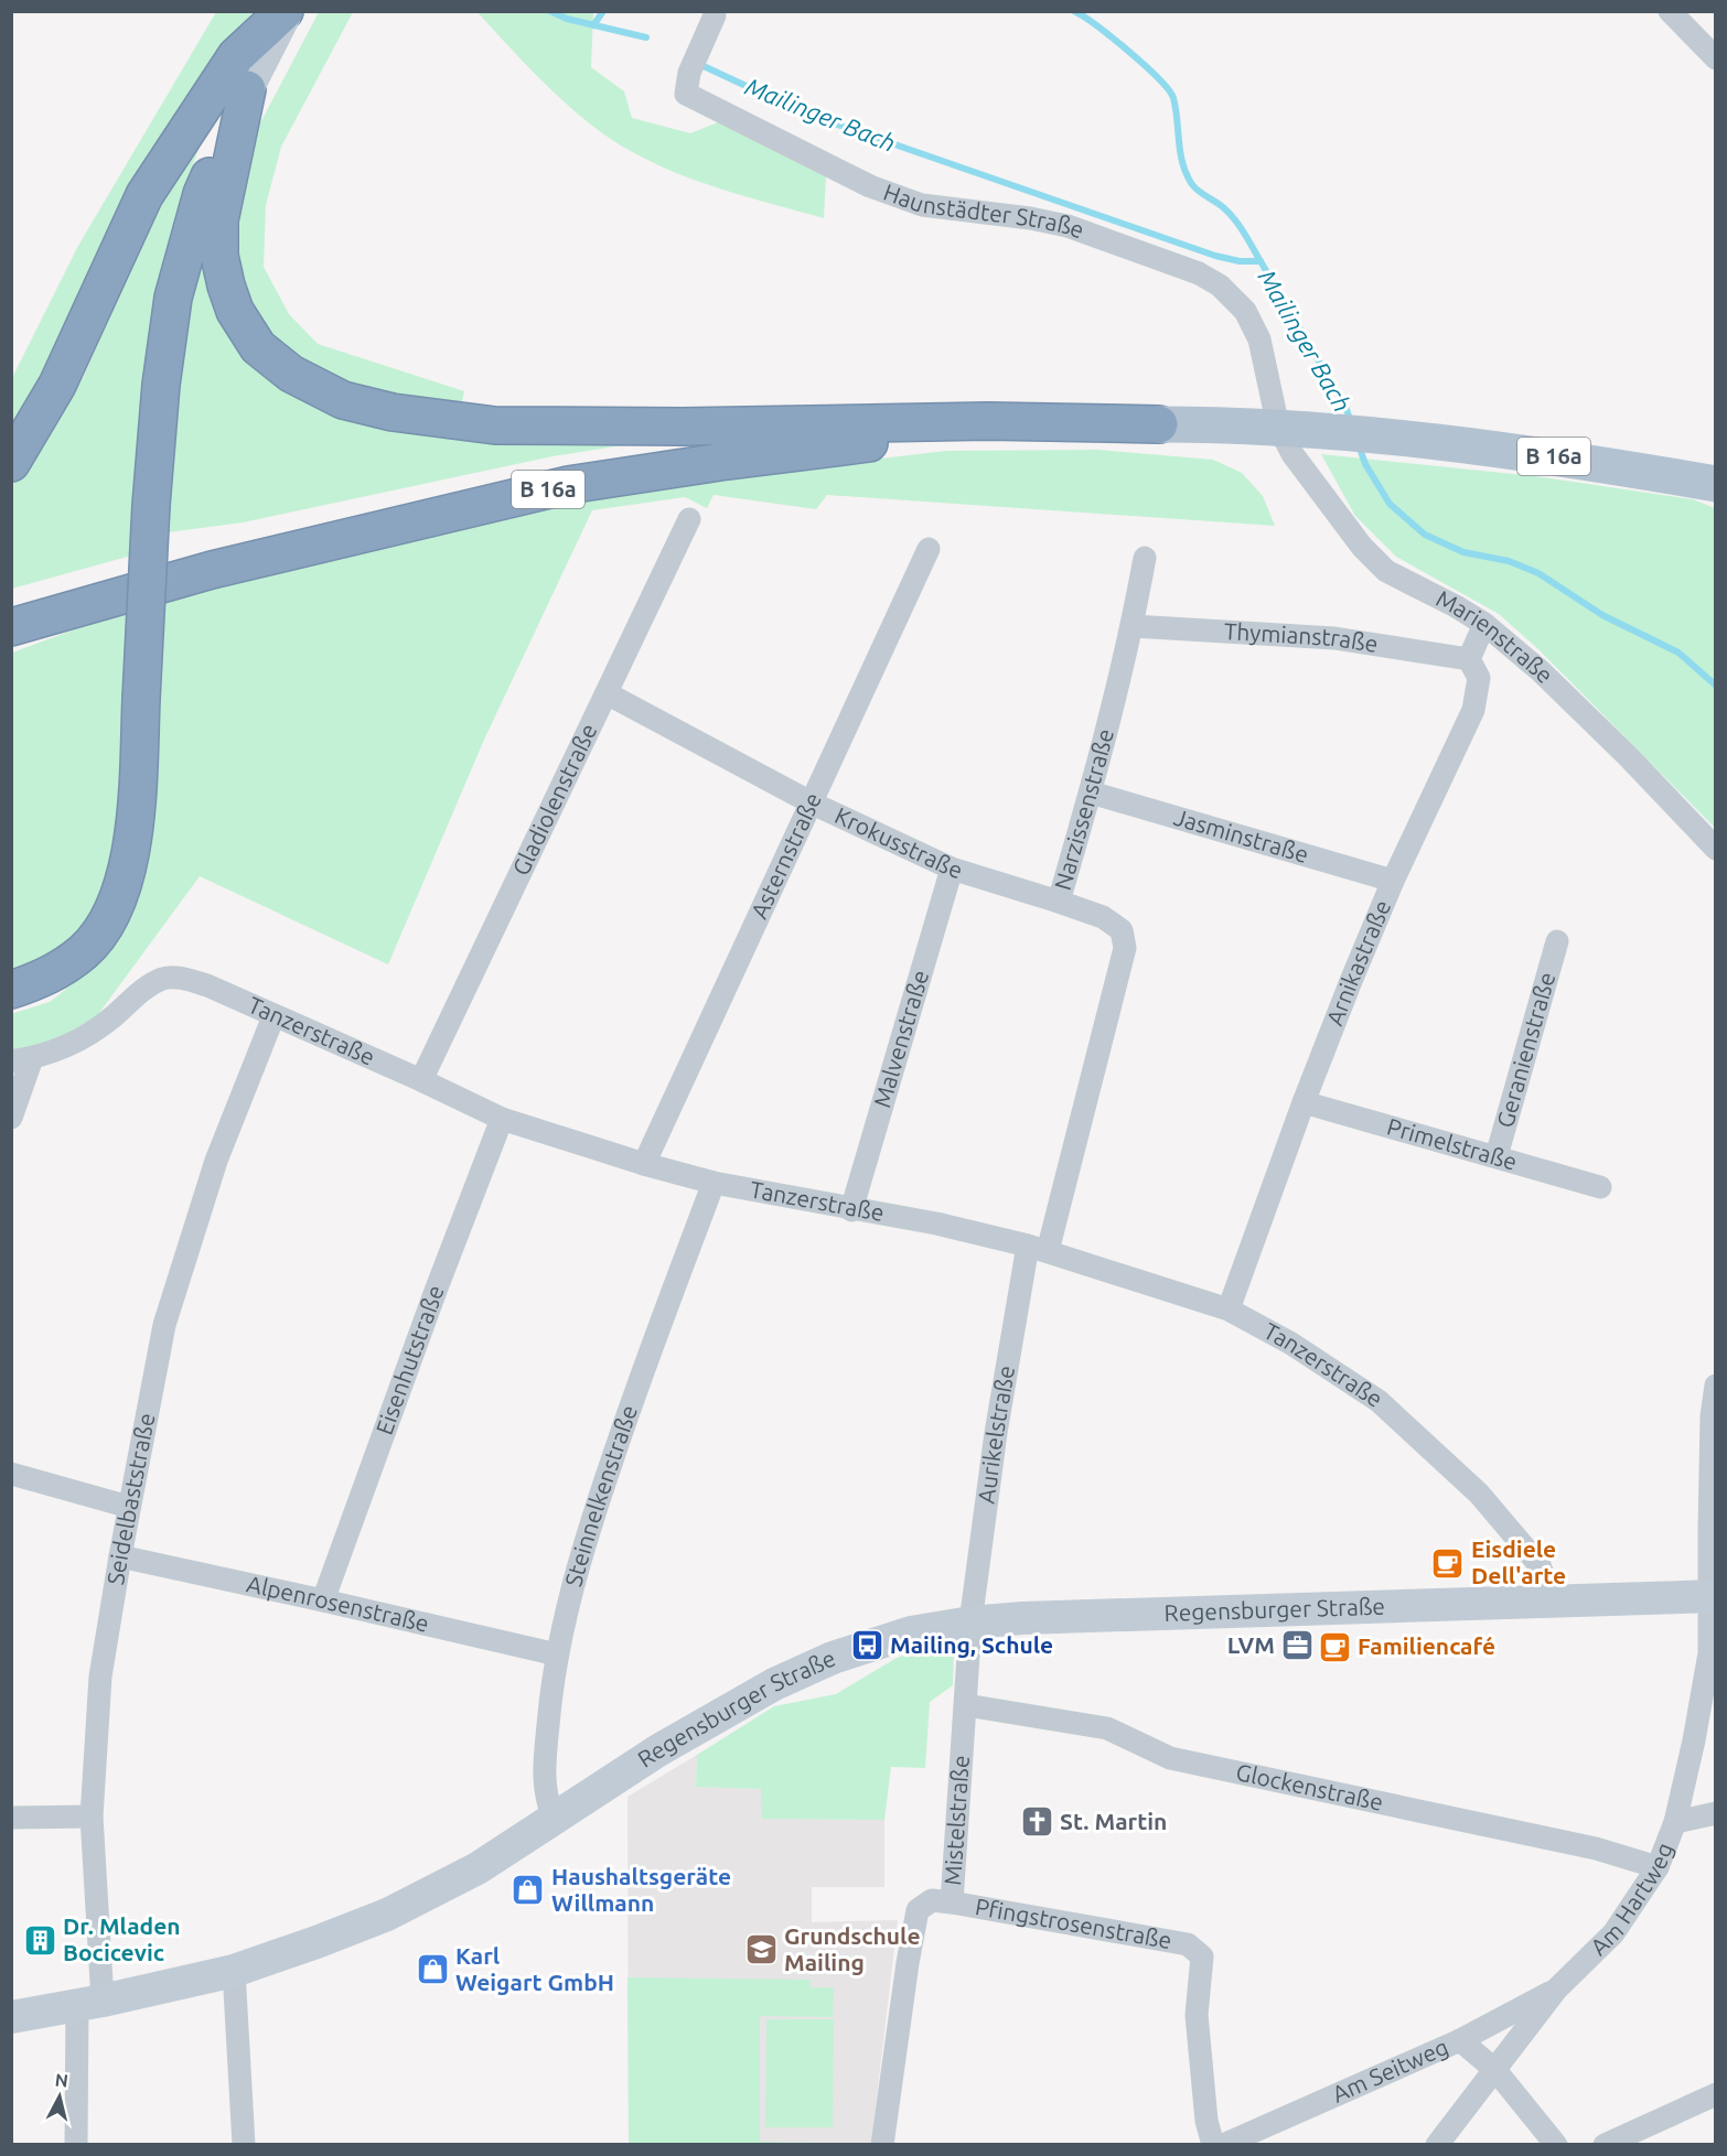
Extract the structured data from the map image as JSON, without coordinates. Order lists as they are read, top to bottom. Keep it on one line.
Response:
{"streets":{"highway":["B 16a"],"street":["Haunstädter Straße","Thymianstraße","Marienstraße","Gladiolenstraße","Narzissenstraße","Jasminstraße","Krokusstraße","Asternstraße","Arnikastraße","Tanzerstraße","Malvenstraße","Geranienstraße","Primelstraße","Eisenhutstraße","Aurikelstraße","Steinnelkenstraße","Seidelbaststraße","Alpenrosenstraße","Regensburger Straße","Glockenstraße","Mistelstraße","Am Hartweg","Pfingstrosenstraße","Am Seitweg"]},"crossings":[["Haunstädter Straße","B 16a"],["Haunstädter Straße","Marienstraße"],["B 16a","Marienstraße"],["Thymianstraße","Narzissenstraße"],["Thymianstraße","Arnikastraße"],["Gladiolenstraße","Krokusstraße"],["Gladiolenstraße","Tanzerstraße"],["Narzissenstraße","Jasminstraße"],["Narzissenstraße","Krokusstraße"],["Narzissenstraße","Tanzerstraße"],["Narzissenstraße","Aurikelstraße"],["Jasminstraße","Arnikastraße"],["Krokusstraße","Asternstraße"],["Krokusstraße","Malvenstraße"],["Asternstraße","Tanzerstraße"],["Arnikastraße","Tanzerstraße"],["Arnikastraße","Primelstraße"],["Tanzerstraße","Malvenstraße"],["Tanzerstraße","Eisenhutstraße"],["Tanzerstraße","Aurikelstraße"],["Tanzerstraße","Steinnelkenstraße"],["Tanzerstraße","Seidelbaststraße"],["Tanzerstraße","Regensburger Straße"],["Geranienstraße","Primelstraße"],["Eisenhutstraße","Alpenrosenstraße"],["Aurikelstraße","Regensburger Straße"],["Aurikelstraße","Mistelstraße"],["Steinnelkenstraße","Alpenrosenstraße"],["Steinnelkenstraße","Regensburger Straße"],["Seidelbaststraße","Alpenrosenstraße"],["Seidelbaststraße","Regensburger Straße"],["Regensburger Straße","Mistelstraße"],["Regensburger Straße","Am Hartweg"],["Glockenstraße","Mistelstraße"],["Glockenstraße","Am Hartweg"],["Mistelstraße","Pfingstrosenstraße"],["Am Hartweg","Am Seitweg"]],"water":["Mailinger Bach"],"places":{"cafe":["Eisdiele Dell'arte","Familiencafé"],"bus stop":["Mailing, Schule"],"office":["LVM"],"church":["St. Martin"],"shop":["Haushaltsgeräte Willmann","Karl Weigart GmbH"],"building":["Dr. Mladen Bocicevic"],"school or university":["Grundschule Mailing"]},"north":"top"}
